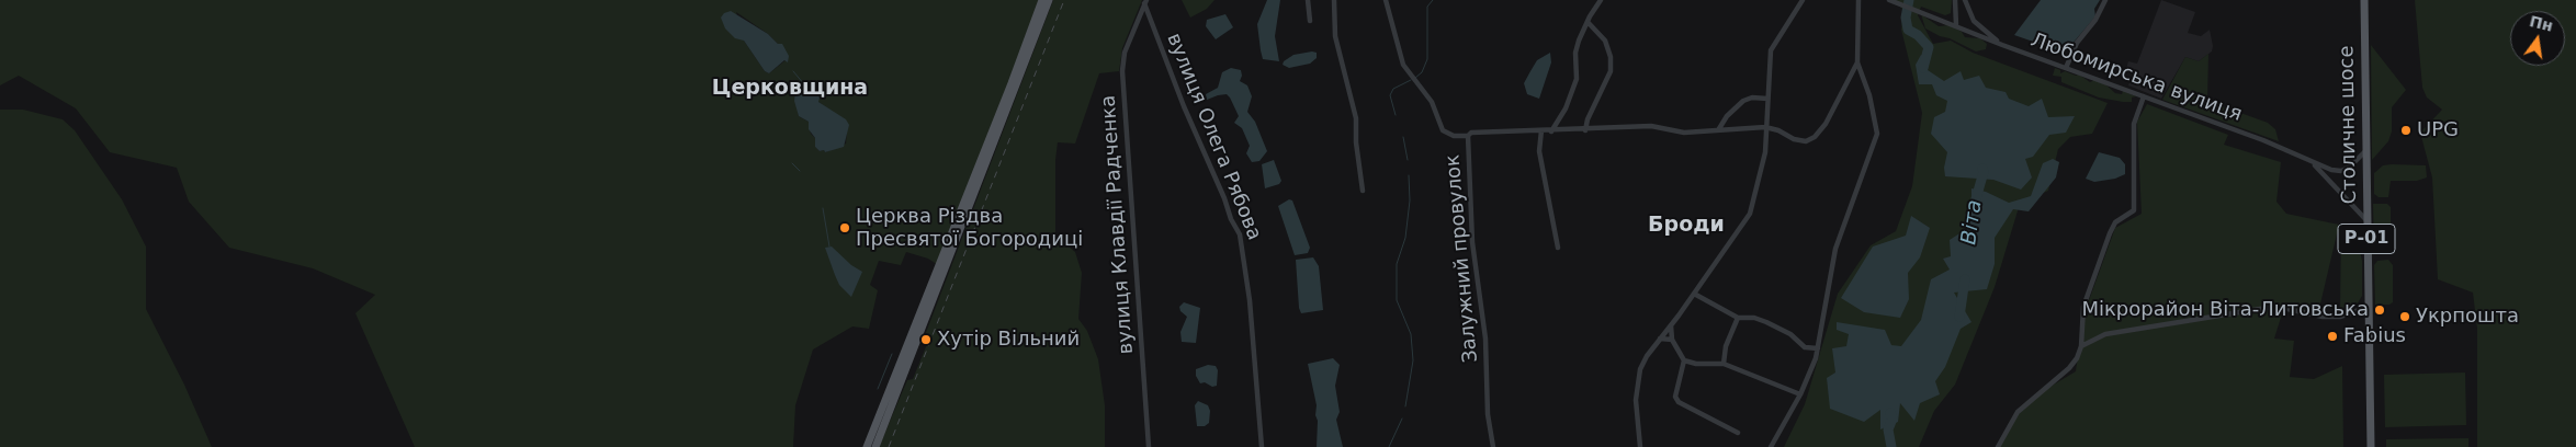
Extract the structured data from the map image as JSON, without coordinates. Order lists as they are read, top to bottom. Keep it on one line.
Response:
{"streets":{"main road":["Столичне шосе","Р-01"],"street":["Любомирська вулиця","вулиця Олега Рябова","вулиця Клавдії Радченка","Залужний провулок"]},"crossings":[["Любомирська вулиця","Столичне шосе"],["вулиця Олега Рябова","вулиця Клавдії Радченка"]],"districts":["Церковщина","Броди"],"water":["Віта"],"places":["UPG","Церква Різдва Пресвятої Богородиці","Мікрорайон Віта-Литовська","Укрпошта","Fabius","Хутір Вільний"],"north":"top"}
